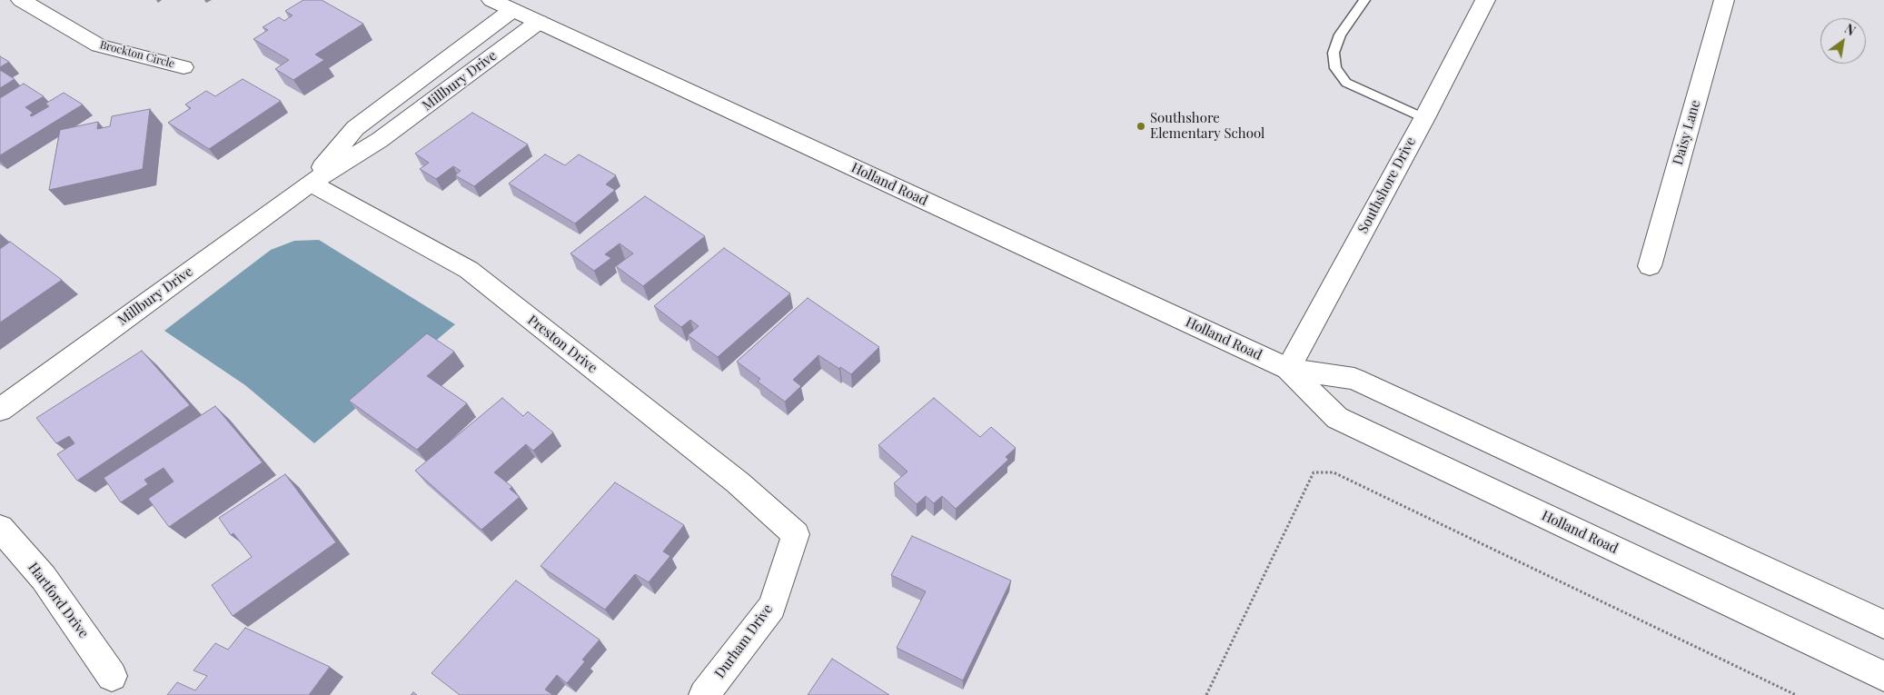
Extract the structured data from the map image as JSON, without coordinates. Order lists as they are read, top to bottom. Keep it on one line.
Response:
{"streets":{"street":["Brockton Circle","Millbury Drive","Daisy Lane","Holland Road","Southshore Drive","Preston Drive","Hartford Drive","Durham Drive"]},"crossings":[["Millbury Drive","Holland Road"],["Millbury Drive","Preston Drive"],["Holland Road","Southshore Drive"],["Preston Drive","Durham Drive"]],"places":["Southshore Elementary School"],"north":"top right"}
